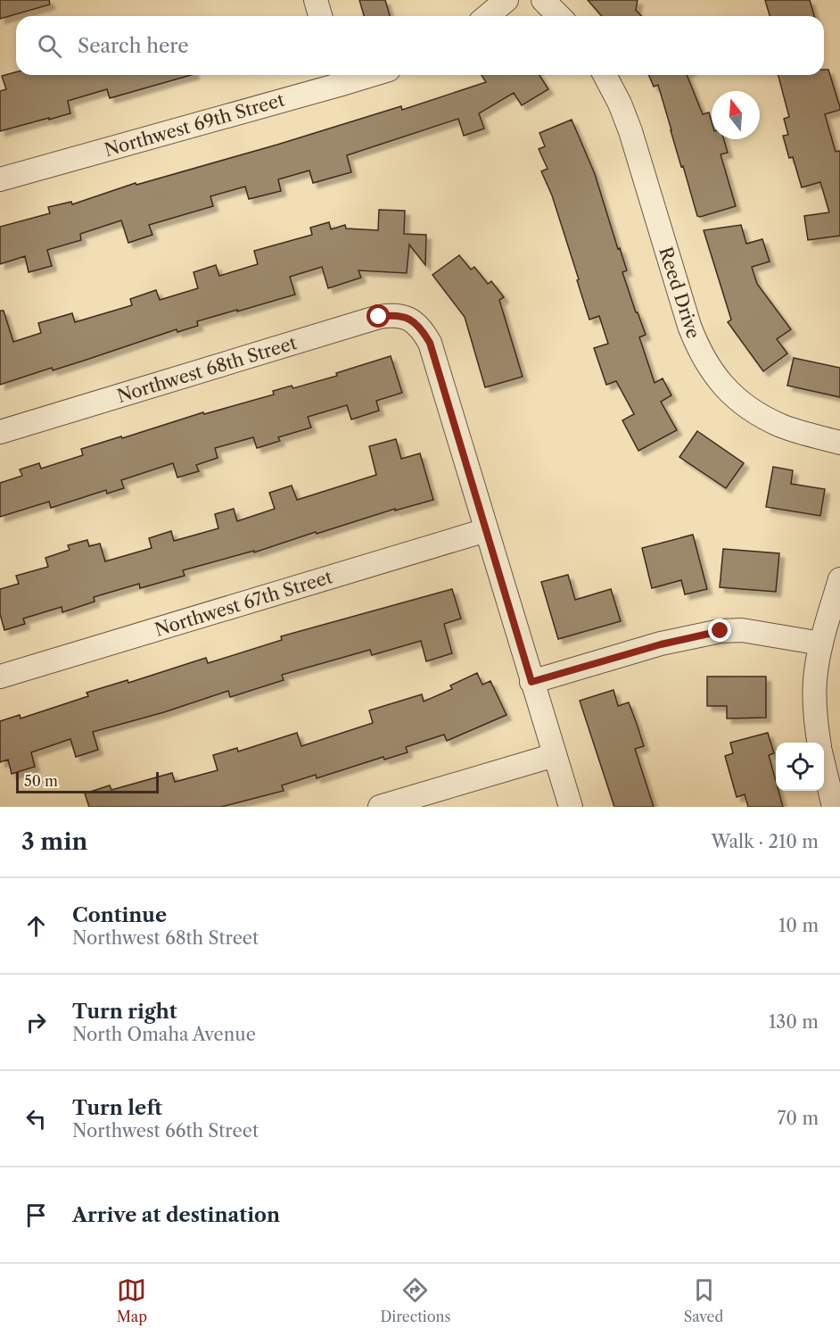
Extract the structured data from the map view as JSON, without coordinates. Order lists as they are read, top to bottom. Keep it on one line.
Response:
{"streets":{"street":["Northwest 69th Street","Reed Drive","Northwest 68th Street","Northwest 67th Street"]},"crossings":[["Northwest 68th Street","Northwest 67th Street"]],"scale_bar":"50 m","north":"top","page":{"search":"Search here","scale":"50 m","heading":["3 min","Walk · 210 m"],"list":[["Continue","Northwest 68th Street","10 m"],["Turn right","North Omaha Avenue","130 m"],["Turn left","Northwest 66th Street","70 m"],"Arrive at destination"],"nav":["Map","Directions","Saved"]}}
